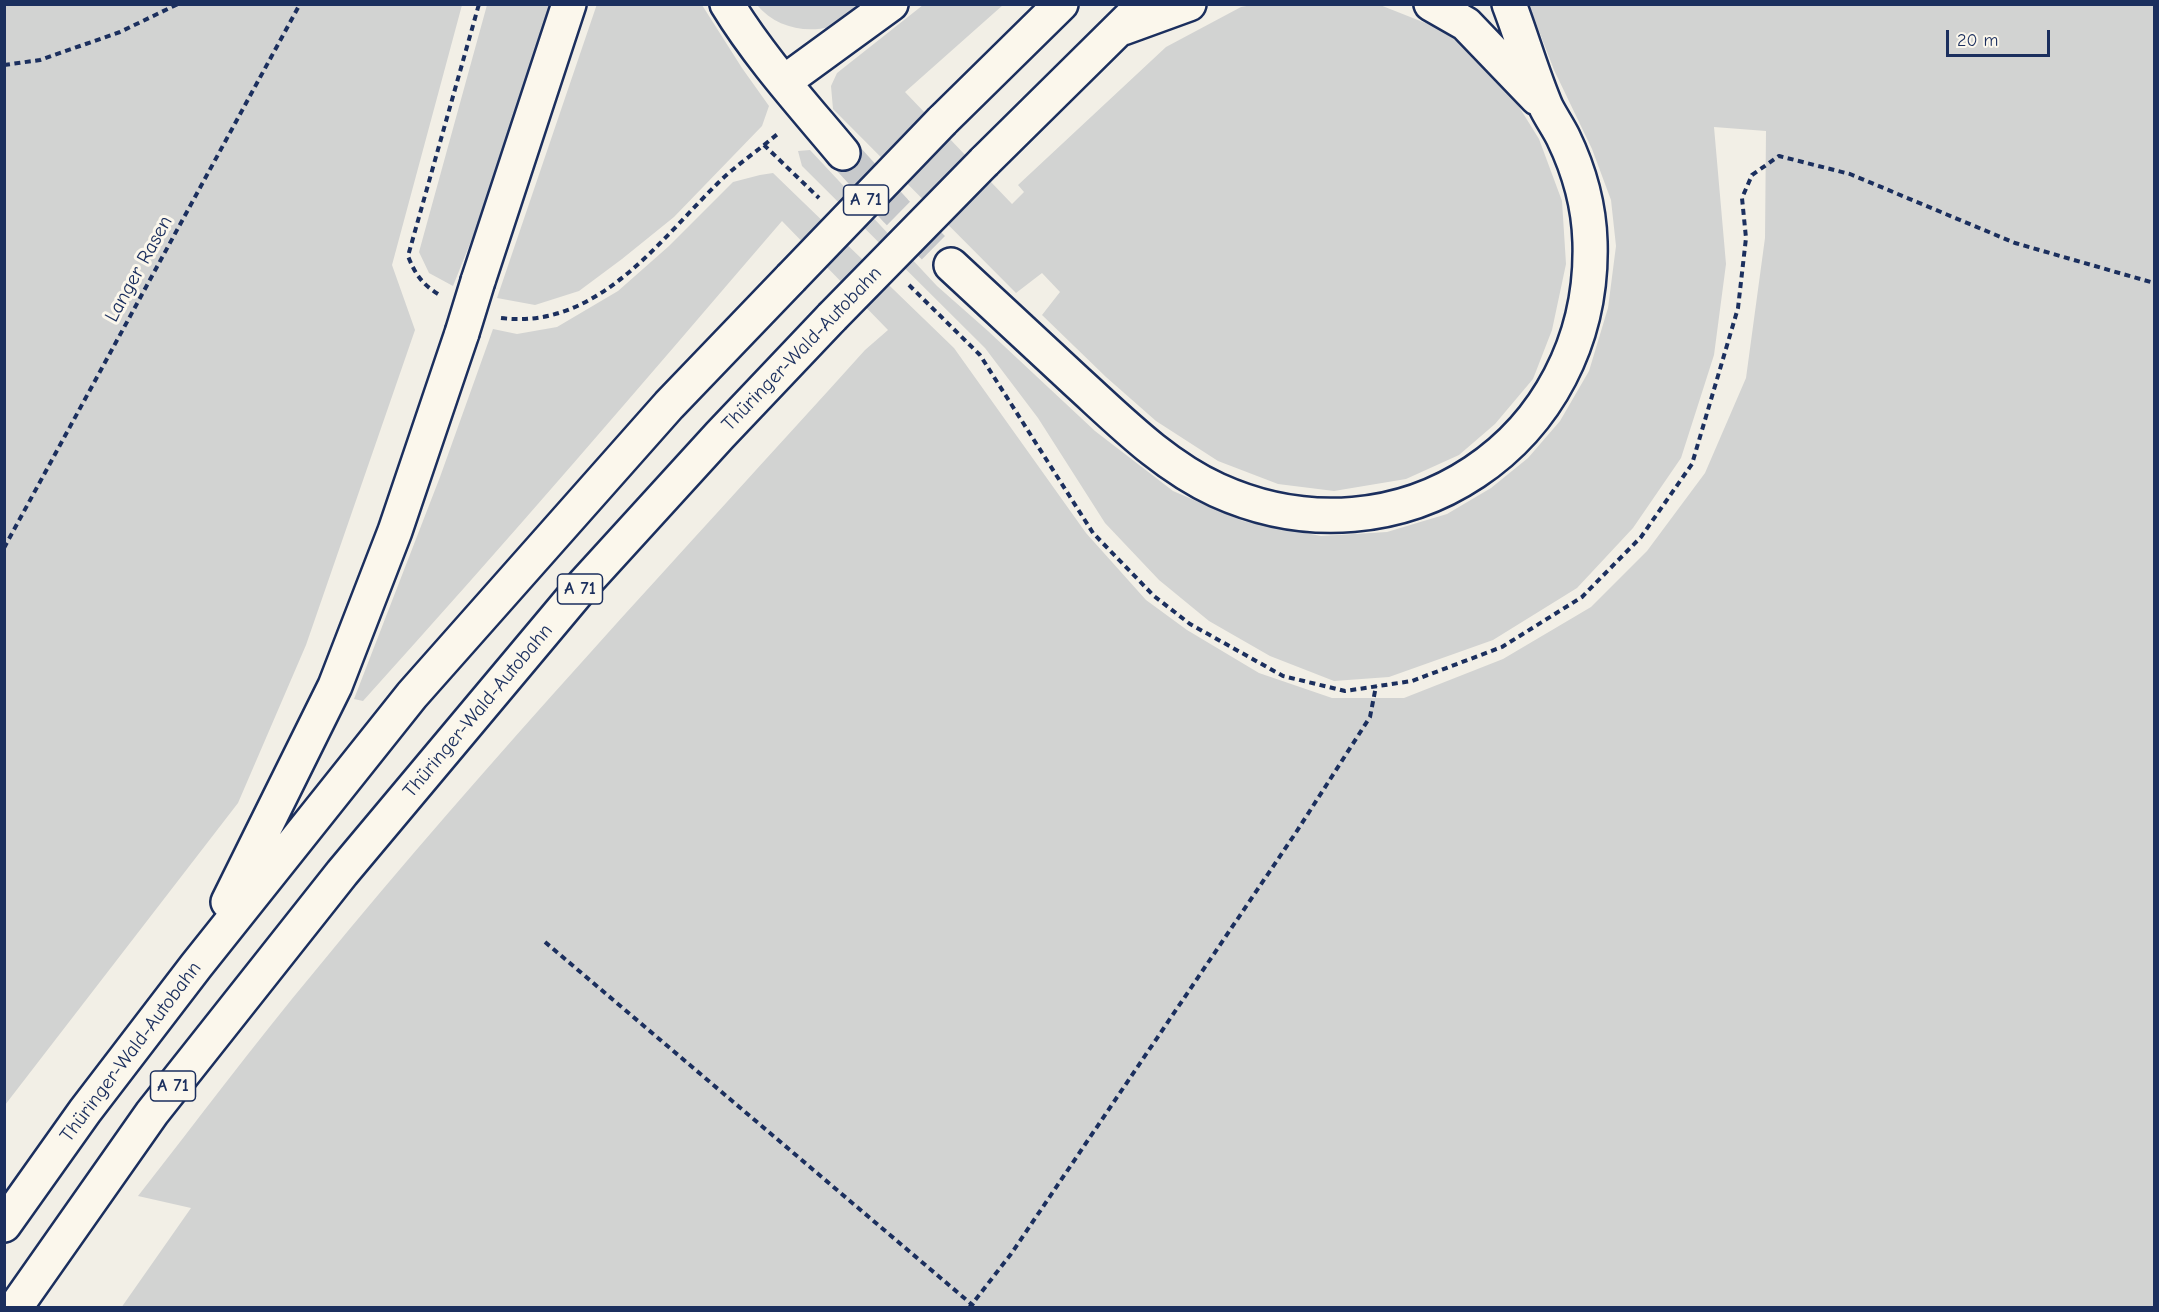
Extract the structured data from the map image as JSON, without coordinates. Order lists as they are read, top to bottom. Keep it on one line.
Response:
{"streets":{"highway":["A 71","Thüringer-Wald-Autobahn"],"path":["Langer Rasen"]},"scale_bar":"20 m"}
